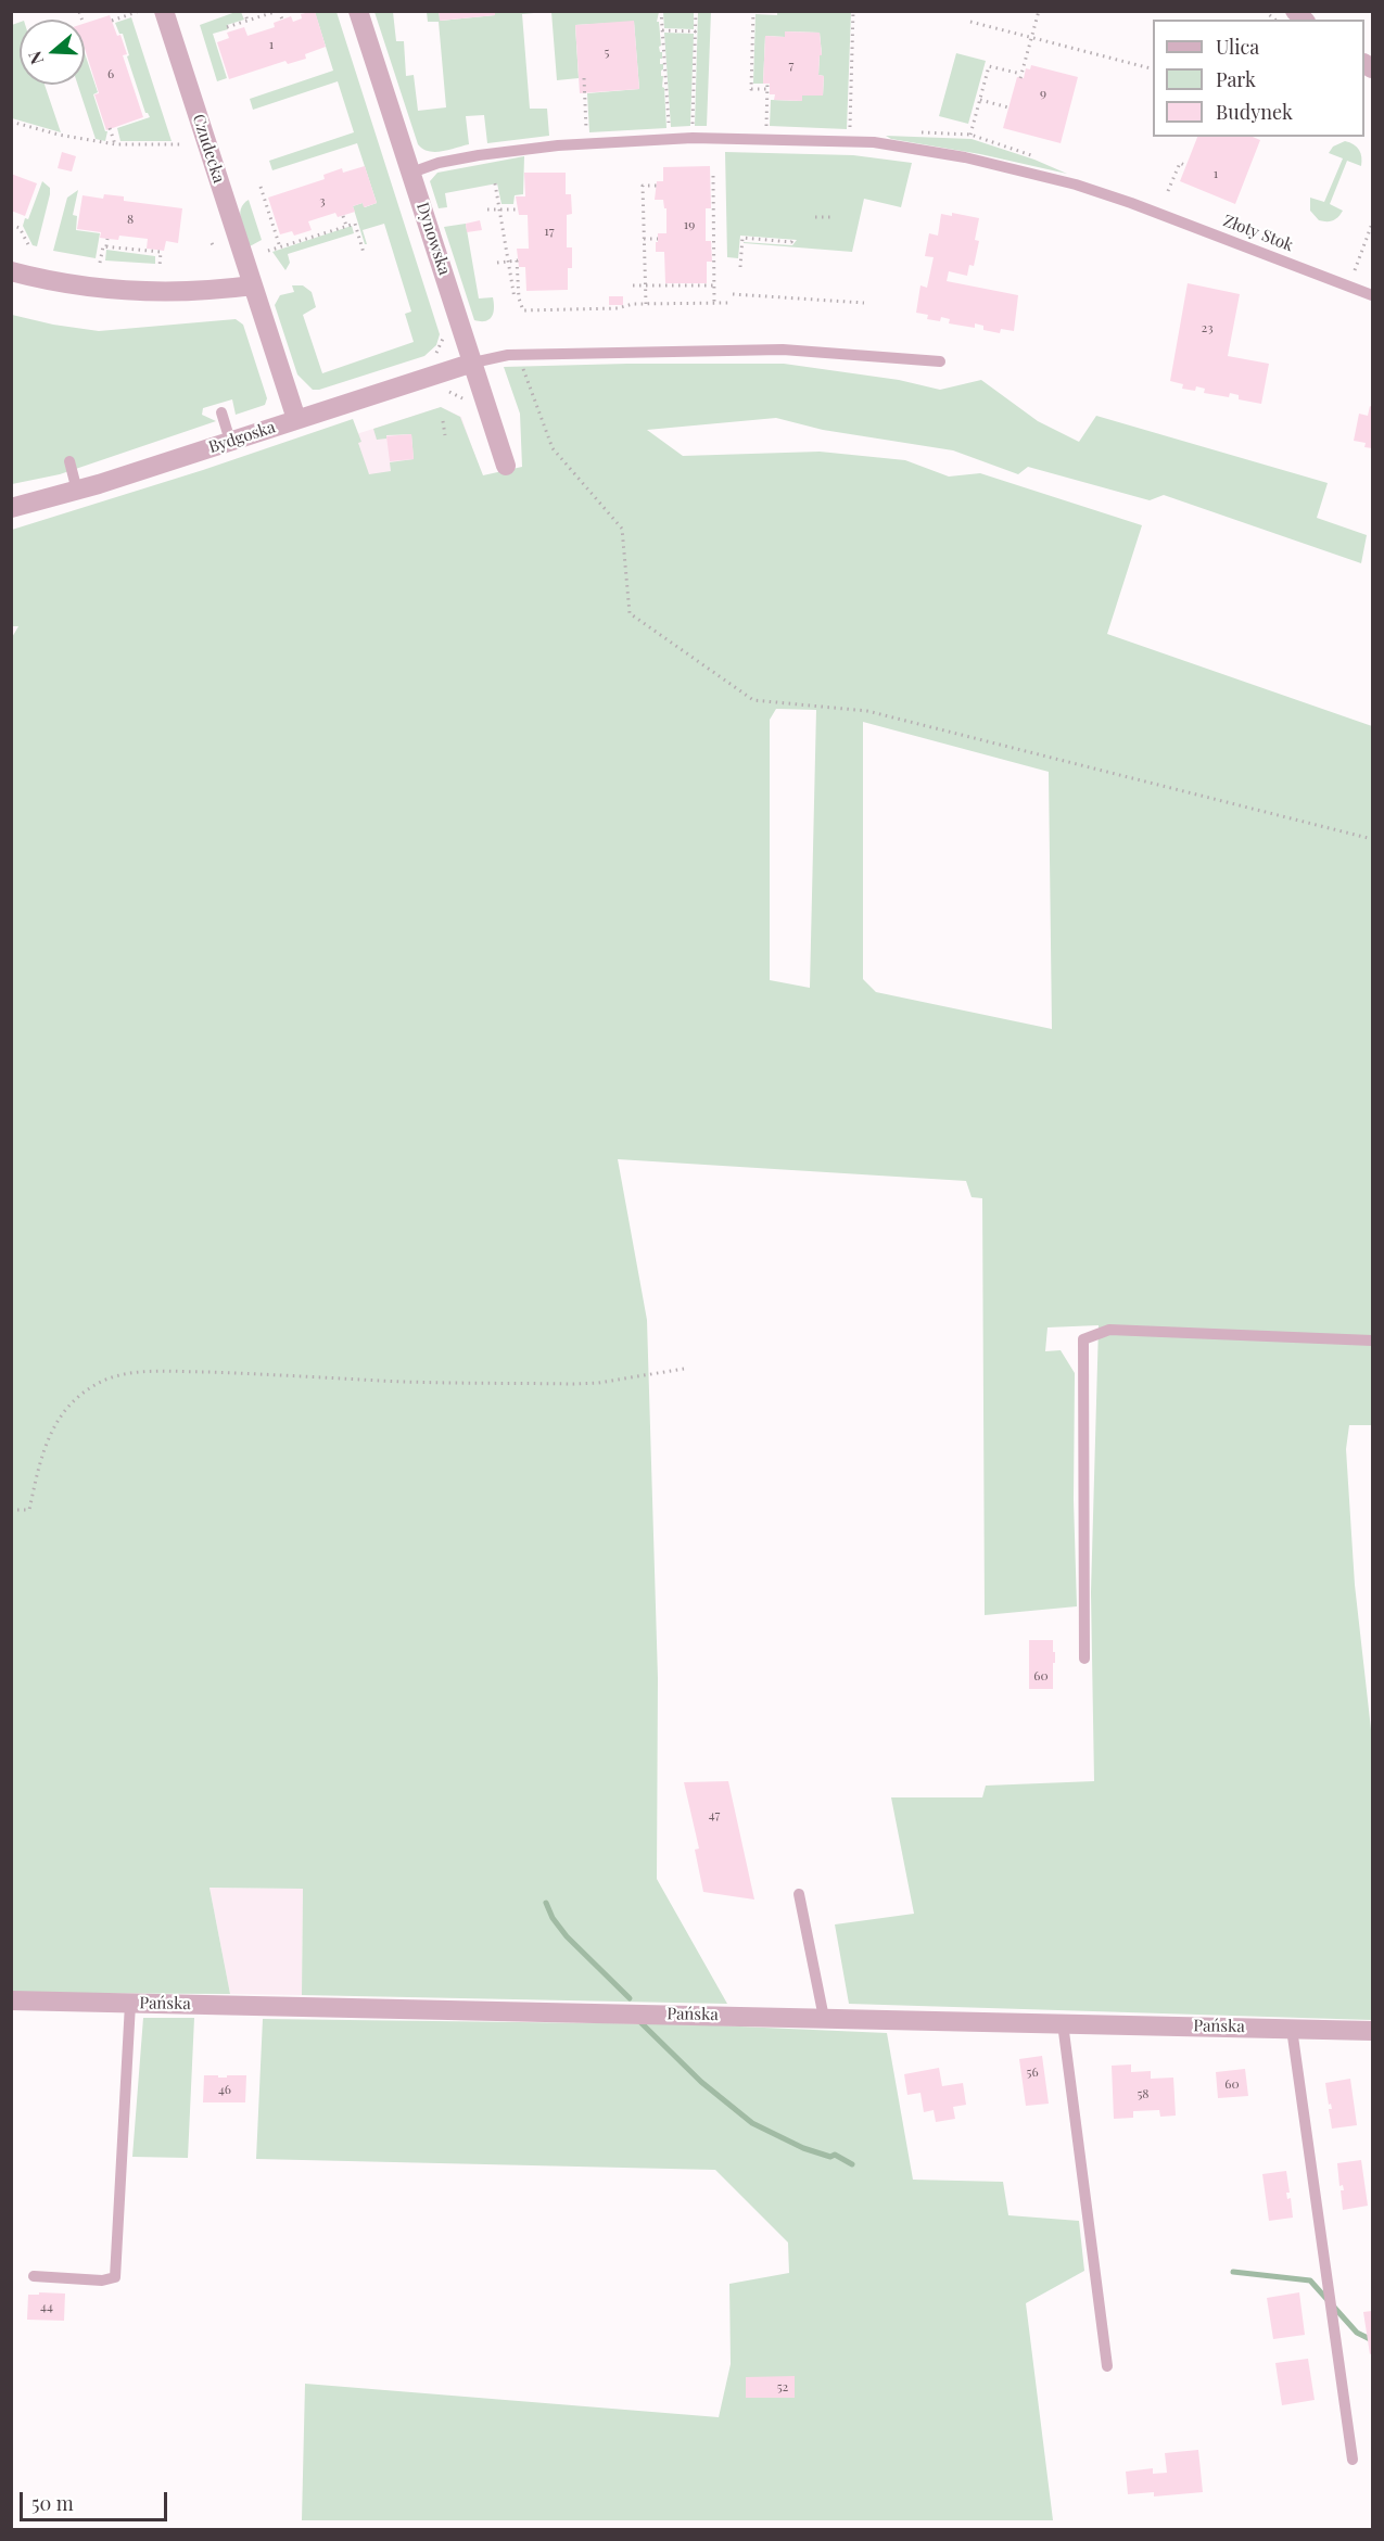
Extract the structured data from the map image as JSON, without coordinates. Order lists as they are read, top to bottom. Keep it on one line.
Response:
{"streets":{"street":["Czudecka","Dynowska","Bydgoska","Pańska"],"lane":["Złoty Stok"]},"crossings":[["Czudecka","Bydgoska"],["Złoty Stok","Dynowska"],["Dynowska","Bydgoska"]],"house_numbers":["1","5","7","6","9","1","3","8","19","17","23","60","47","56","60","46","58","44","52"],"legend":["Ulica","Park","Budynek"],"scale_bar":"50 m","north":"left"}
